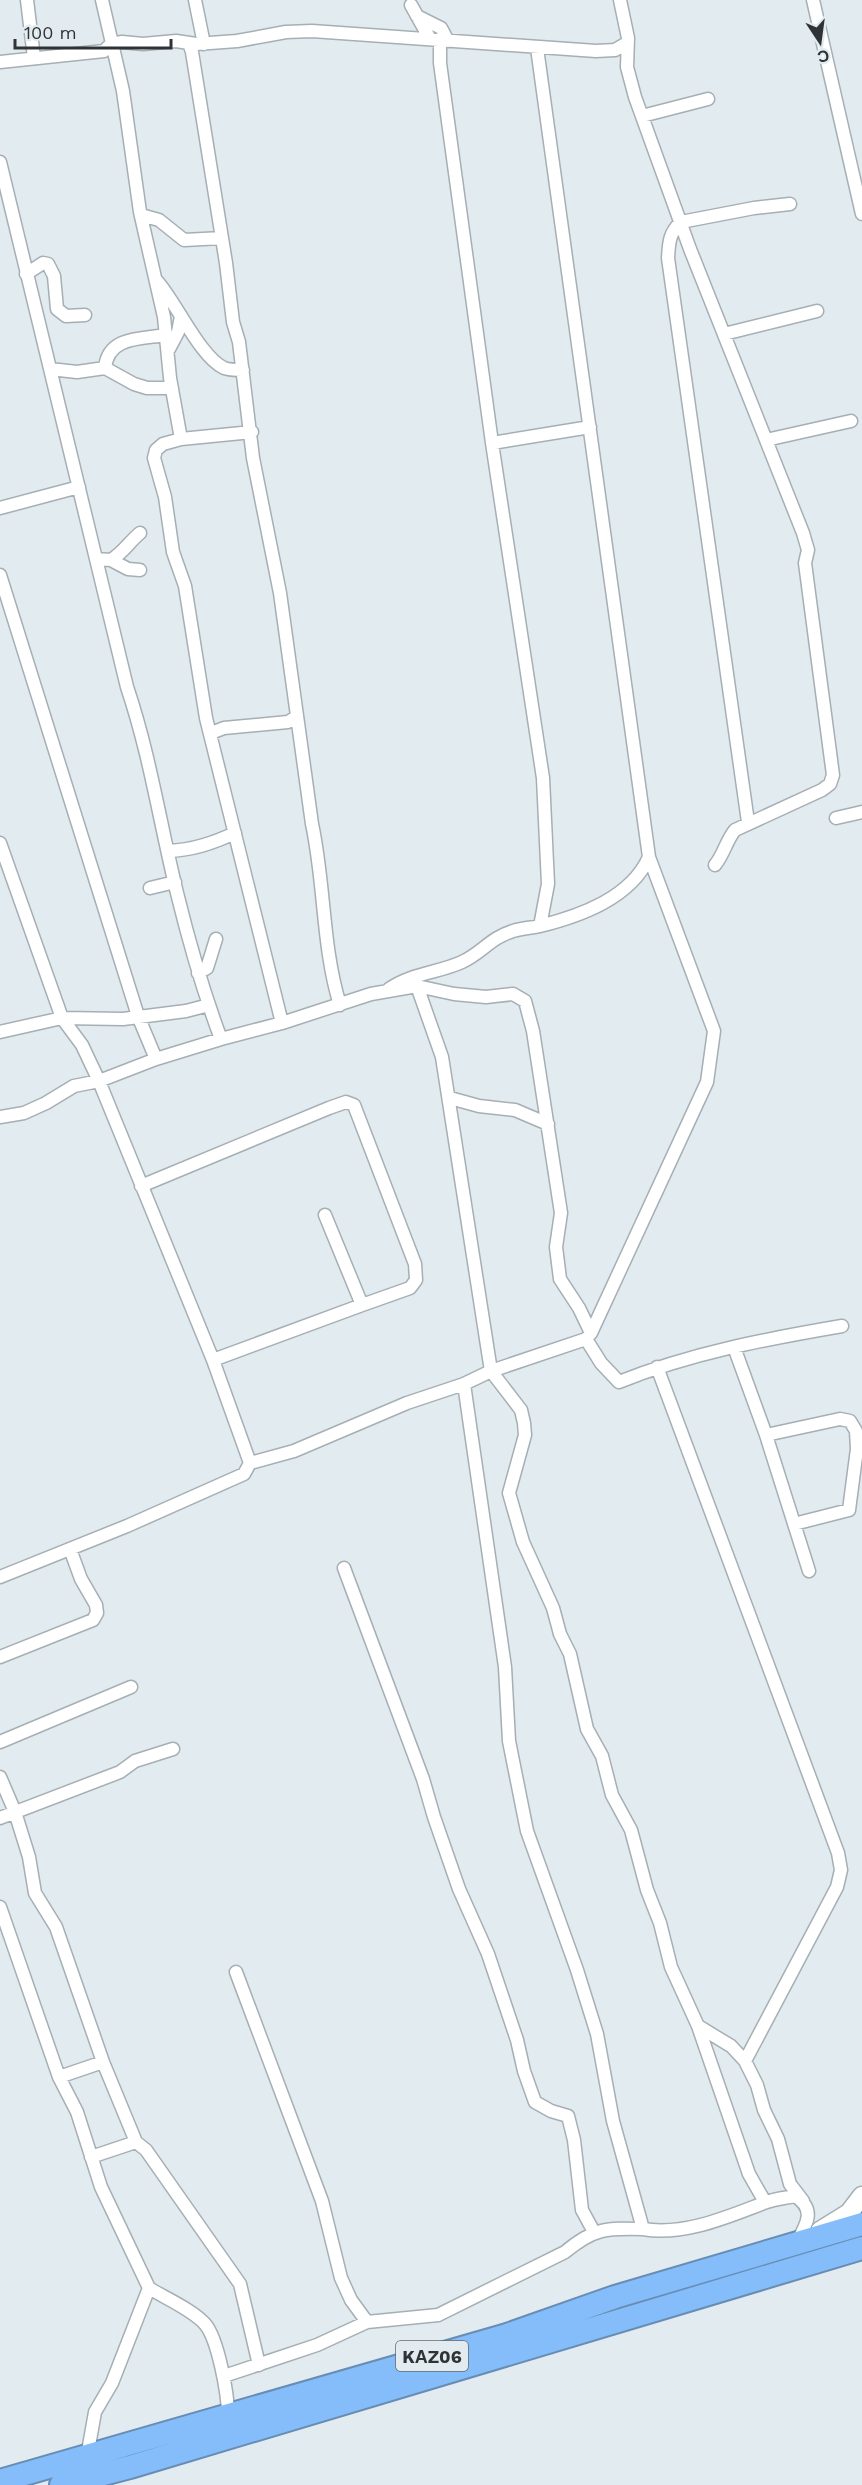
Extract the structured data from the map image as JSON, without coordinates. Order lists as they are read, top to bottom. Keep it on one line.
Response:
{"streets":{"highway":["KАZ06"]},"scale_bar":"100 m","north":"bottom"}
